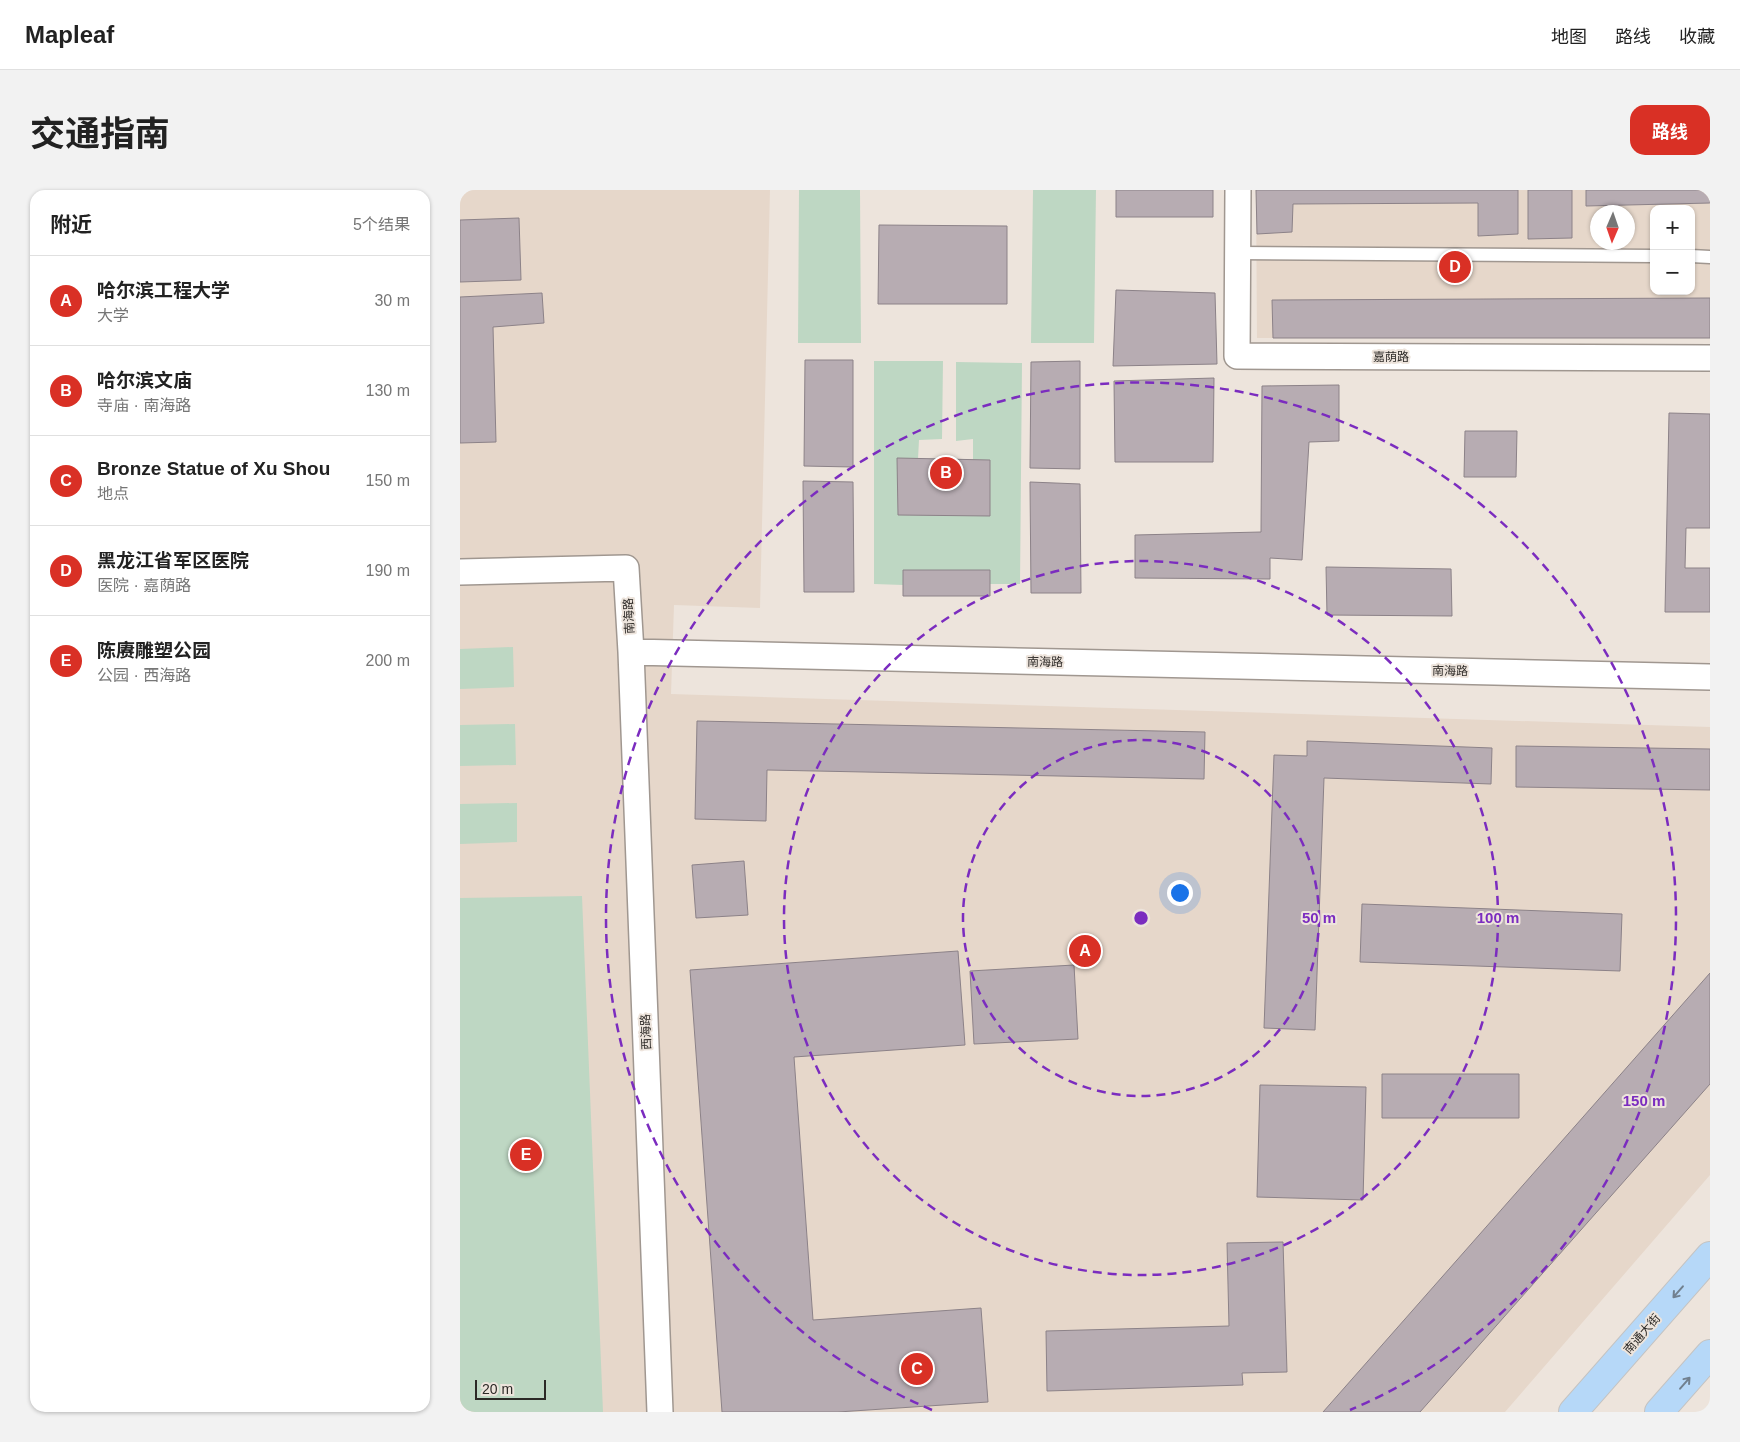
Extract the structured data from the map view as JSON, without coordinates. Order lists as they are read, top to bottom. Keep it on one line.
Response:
{"streets":{"highway":["南通大街"],"street":["嘉荫路","南海路","西海路"]},"crossings":[["南海路","西海路"]],"scale_bar":"20 m","north":"bottom","page":{"header":"Mapleaf","nav":["地图","路线","收藏"],"title":"交通指南","buttons":"路线","heading":["附近","5个结果"],"map_buttons":["+","−"],"pins":["D","B","A","E","C"],"list":[{"mark":"A","name":"哈尔滨工程大学","note":"大学","value":"30 m"},{"mark":"B","name":"哈尔滨文庙","note":"寺庙 · 南海路","value":"130 m"},{"mark":"C","name":"Bronze Statue of Xu Shou","note":"地点","value":"150 m"},{"mark":"D","name":"黑龙江省军区医院","note":"医院 · 嘉荫路","value":"190 m"},{"mark":"E","name":"陈赓雕塑公园","note":"公园 · 西海路","value":"200 m"}],"scale":"20 m"},"rings":["50 m","100 m","150 m"]}
